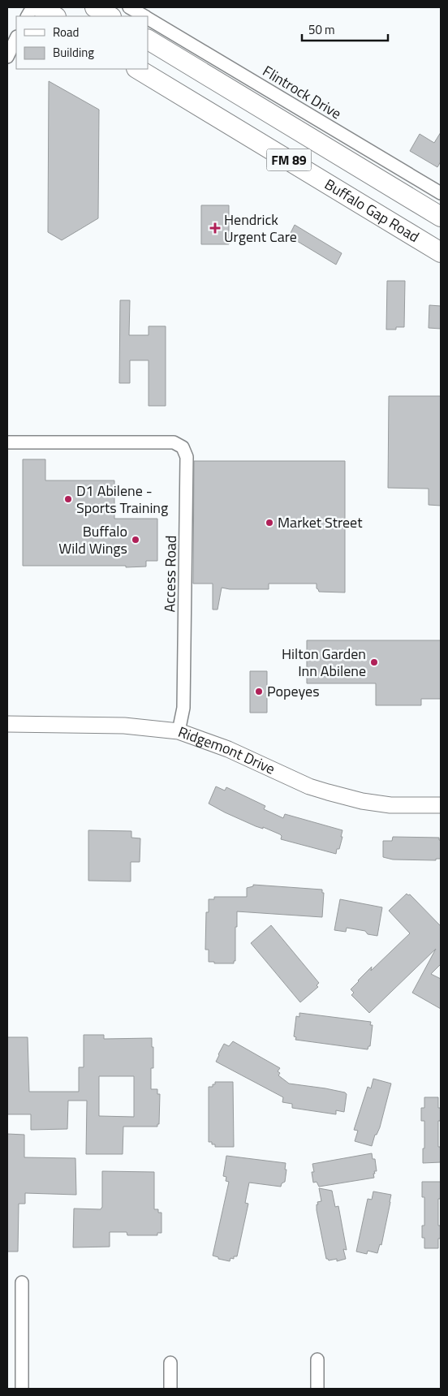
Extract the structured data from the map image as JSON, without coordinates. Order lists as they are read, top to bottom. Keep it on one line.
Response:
{"streets":{"main road":["FM 89","Buffalo Gap Road"],"street":["Flintrock Drive","Access Road","Ridgemont Drive"]},"crossings":[["Access Road","Ridgemont Drive"]],"places":{"health":["Hendrick Urgent Care"],"other":["D1 Abilene - Sports Training","Market Street","Buffalo Wild Wings","Hilton Garden Inn Abilene","Popeyes"]},"legend":["Road","Building"],"scale_bar":"50 m"}
